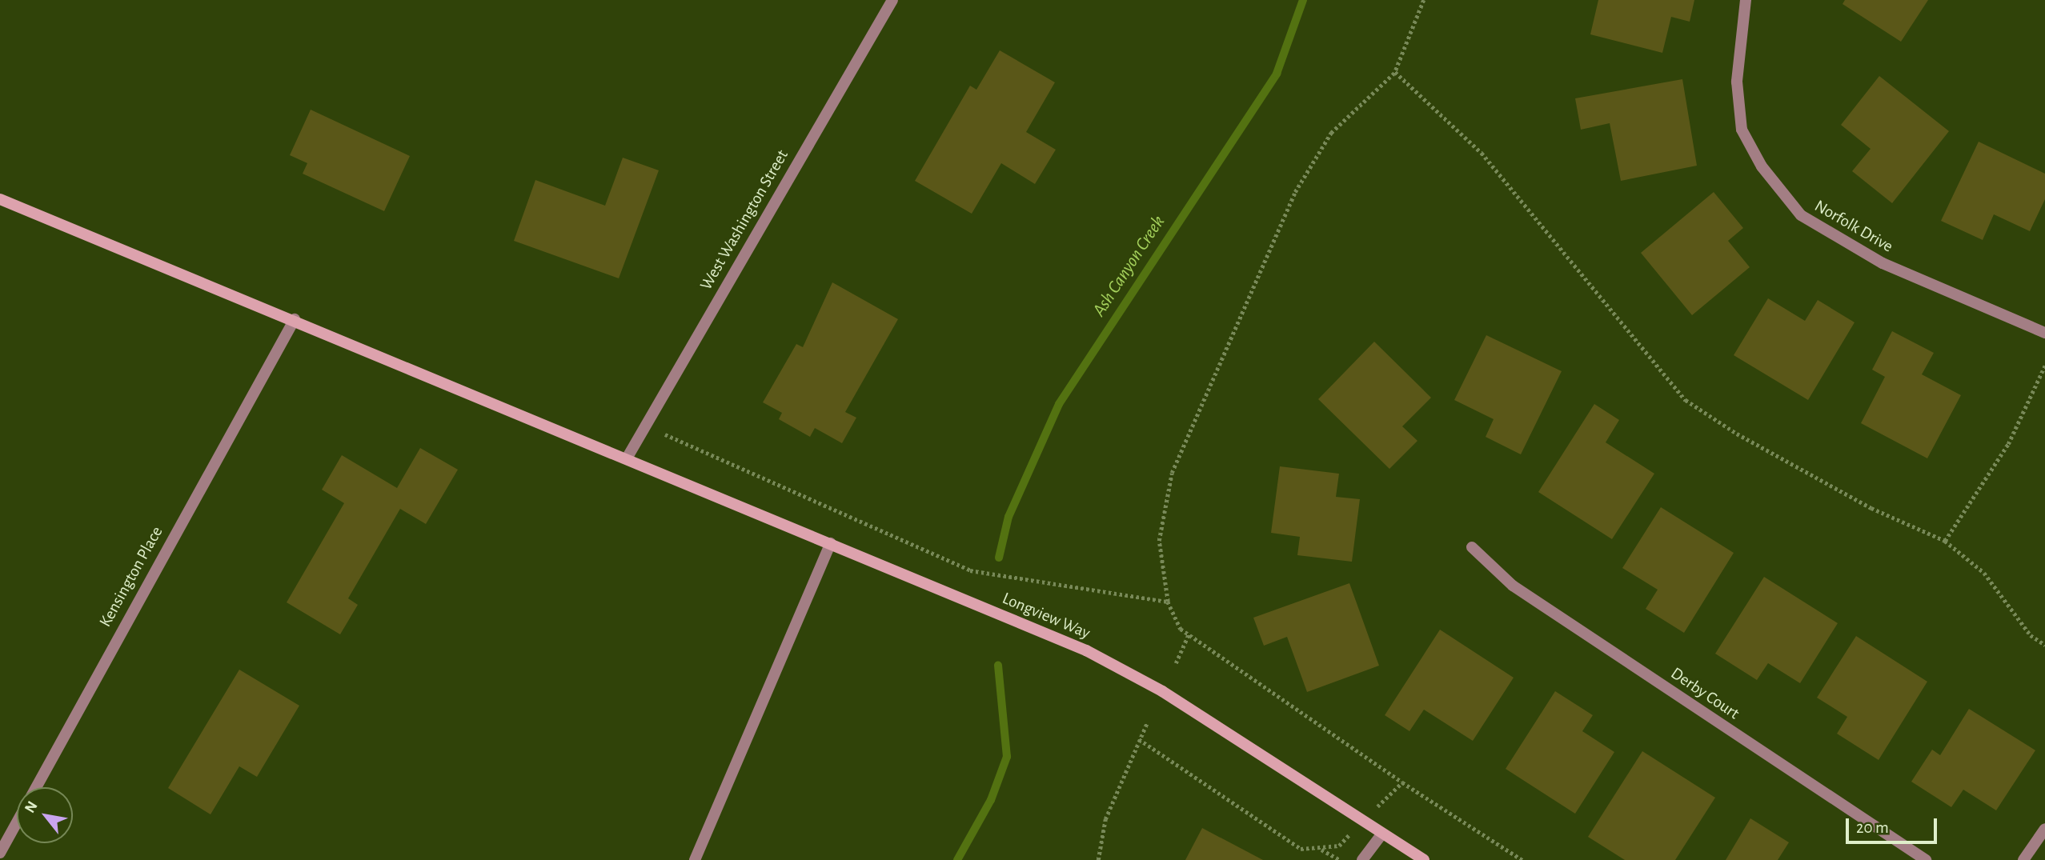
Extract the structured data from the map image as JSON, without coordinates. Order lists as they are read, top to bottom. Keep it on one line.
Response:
{"streets":{"street":["West Washington Street","Norfolk Drive","Kensington Place","Longview Way","Derby Court"]},"crossings":[["West Washington Street","Longview Way"],["Kensington Place","Longview Way"]],"water":["Ash Canyon Creek"],"scale_bar":"20 m","north":"top left"}
